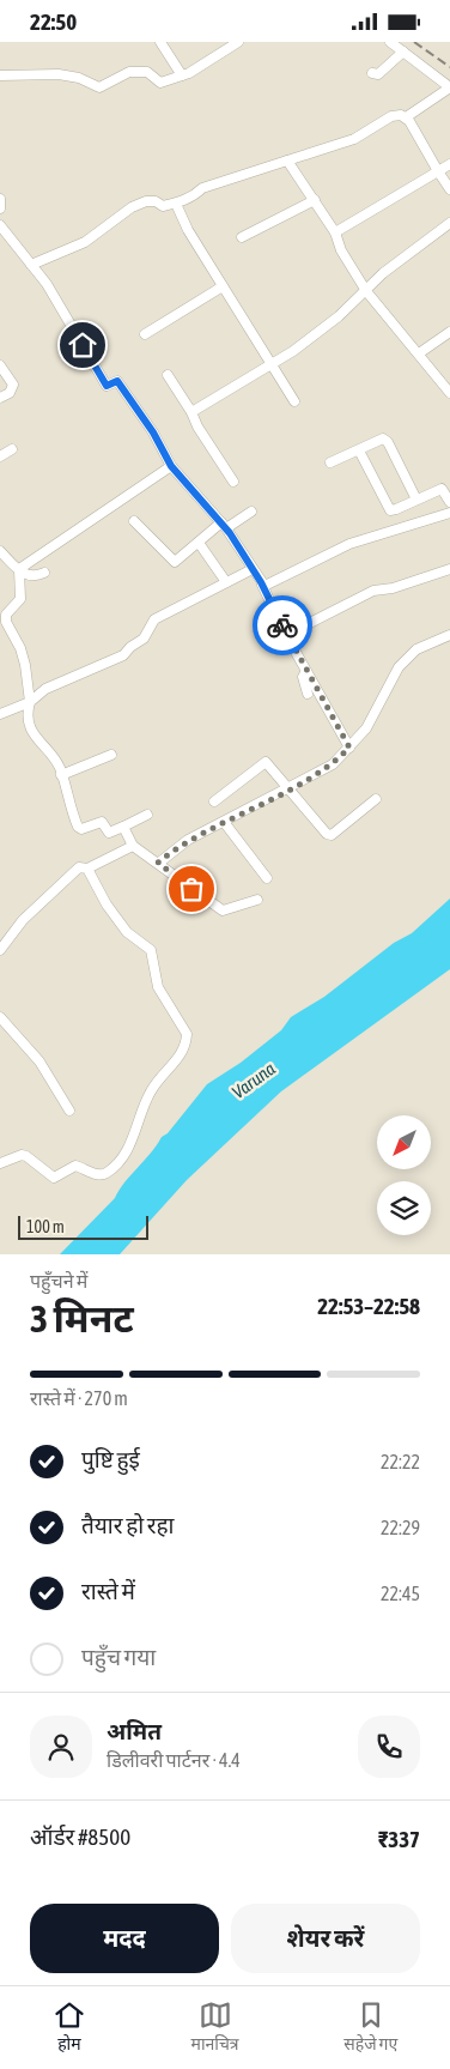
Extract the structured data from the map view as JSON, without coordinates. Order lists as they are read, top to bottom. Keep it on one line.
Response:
{"water":["Varuna"],"scale_bar":"100 m","north":"bottom left","page":{"status":"22:50","scale":"100 m","heading":["3 मिनट","पहुँचने में","22:53–22:58"],"panel":["अमित","डिलीवरी पार्टनर · 4.4","ऑर्डर #8500","₹337"],"bar":"रास्ते में · 270 m","list":[["पुष्टि हुई","22:22"],["तैयार हो रहा","22:29"],["रास्ते में","22:45"],"पहुँच गया"],"buttons":["मदद","शेयर करें"],"tabs":["होम","मानचित्र","सहेजे गए"]}}
